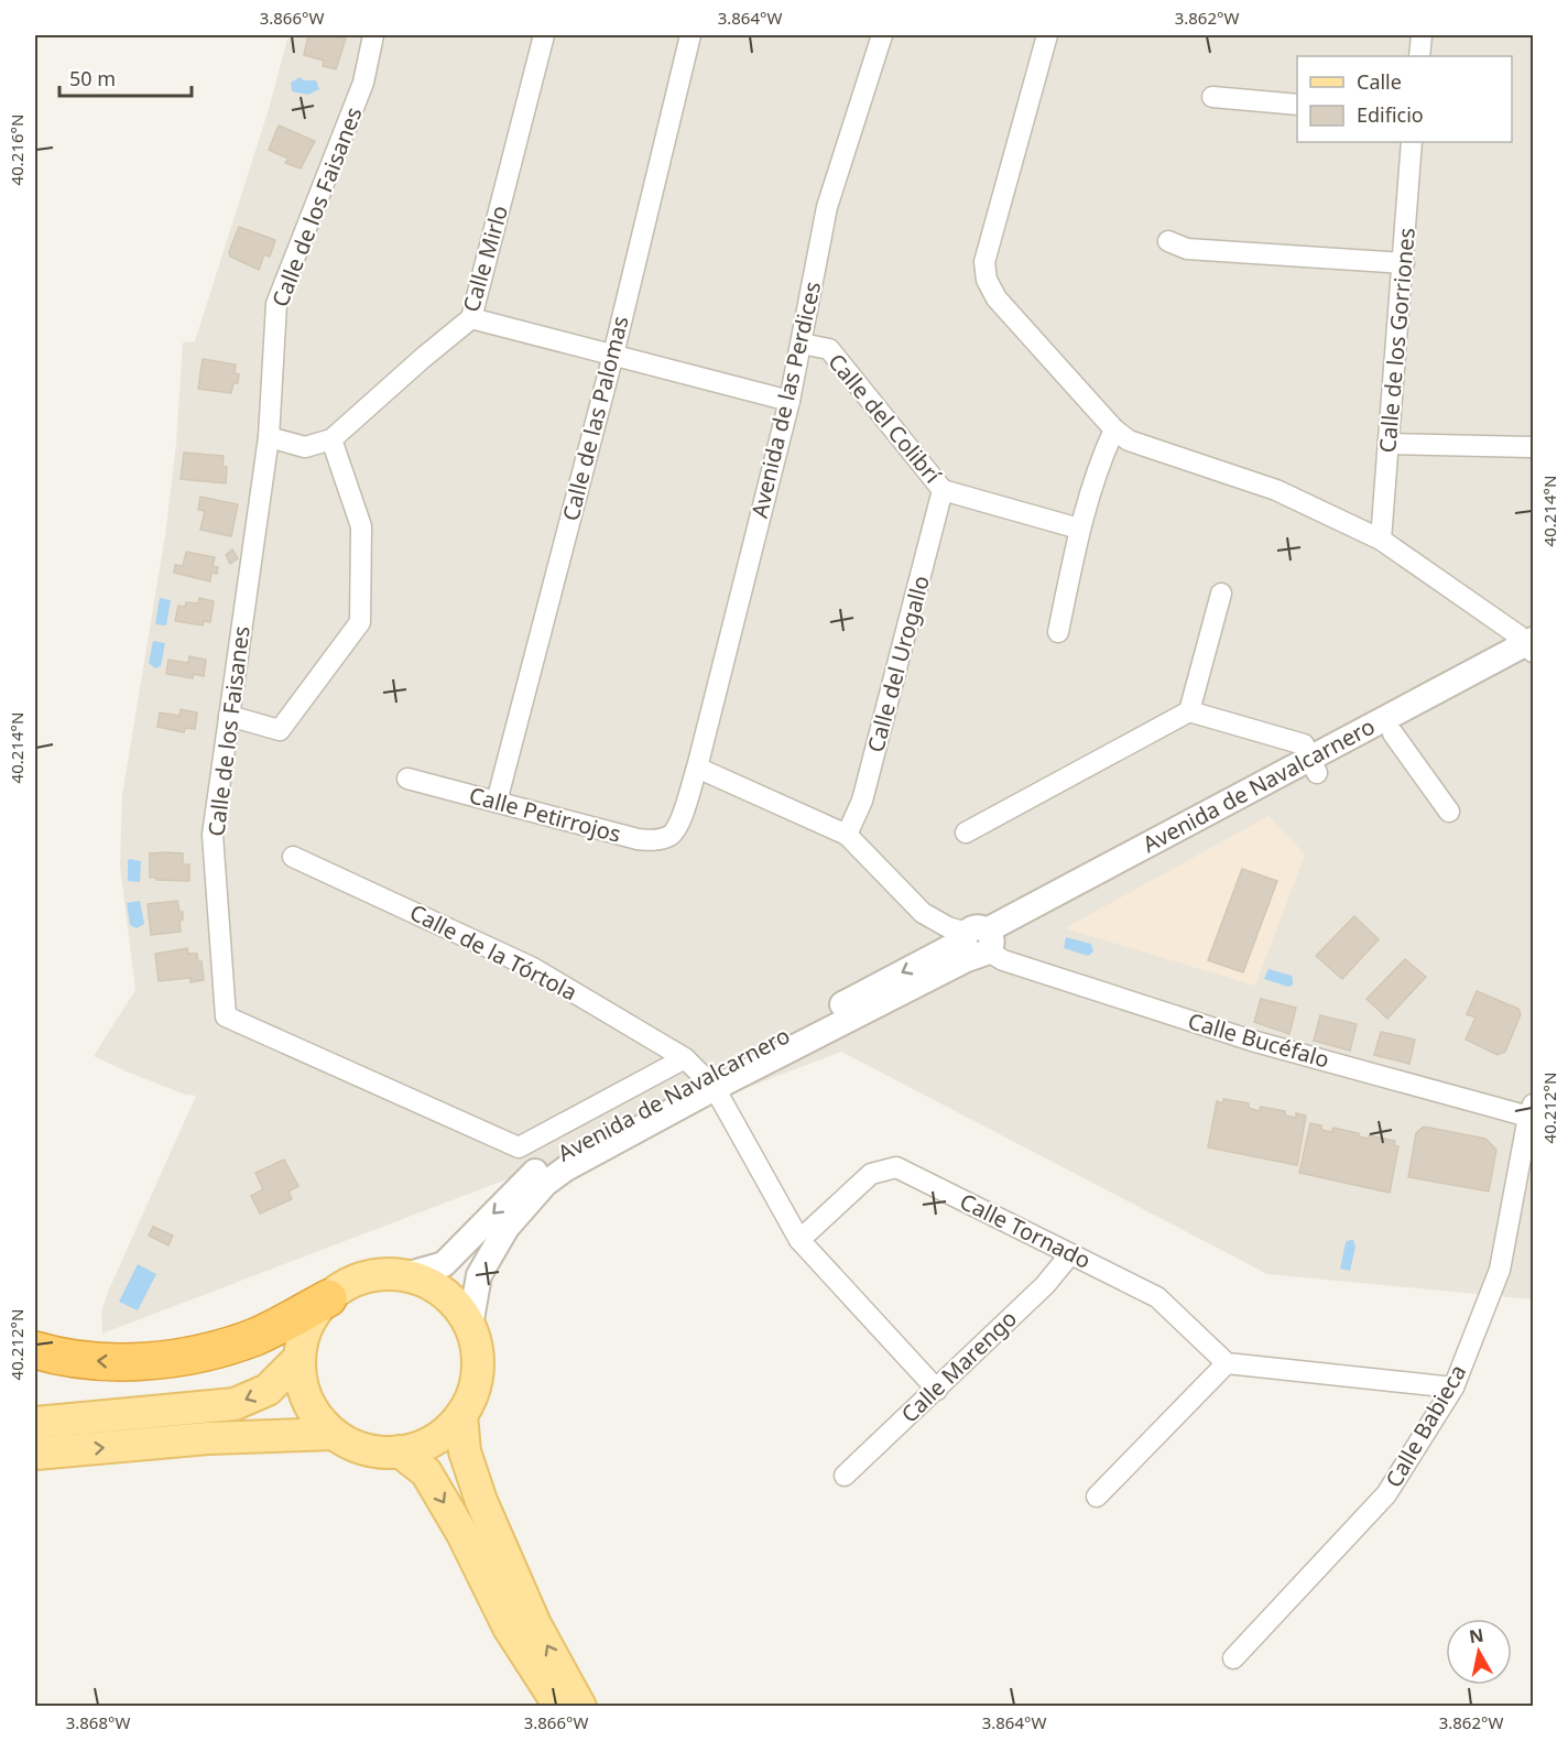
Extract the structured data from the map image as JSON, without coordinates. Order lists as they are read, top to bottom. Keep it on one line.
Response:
{"streets":{"street":["Calle de los Faisanes","Calle Mirlo","Calle de los Gorriones","Avenida de las Perdices","Calle de las Palomas","Calle del Colibrí","Calle del Urogallo","Avenida de Navalcarnero","Calle Petirrojos","Calle de la Tórtola","Calle Bucéfalo","Calle Tornado","Calle Marengo","Calle Babieca"]},"crossings":[["Calle de los Faisanes","Calle Mirlo"],["Calle de los Faisanes","Calle de la Tórtola"],["Avenida de las Perdices","Calle del Colibrí"],["Avenida de las Perdices","Calle Petirrojos"],["Calle de las Palomas","Calle Petirrojos"],["Calle del Colibrí","Calle del Urogallo"],["Avenida de Navalcarnero","Calle de la Tórtola"],["Avenida de Navalcarnero","Calle Bucéfalo"],["Calle de la Tórtola","Calle Tornado"],["Calle Bucéfalo","Calle Babieca"],["Calle Tornado","Calle Marengo"]],"legend":["Calle","Edificio"],"scale_bar":"50 m","north":"top","coordinates":["3.866°W","3.864°W","3.862°W","40.216°N","40.214°N","40.212°N","3.868°W"]}
